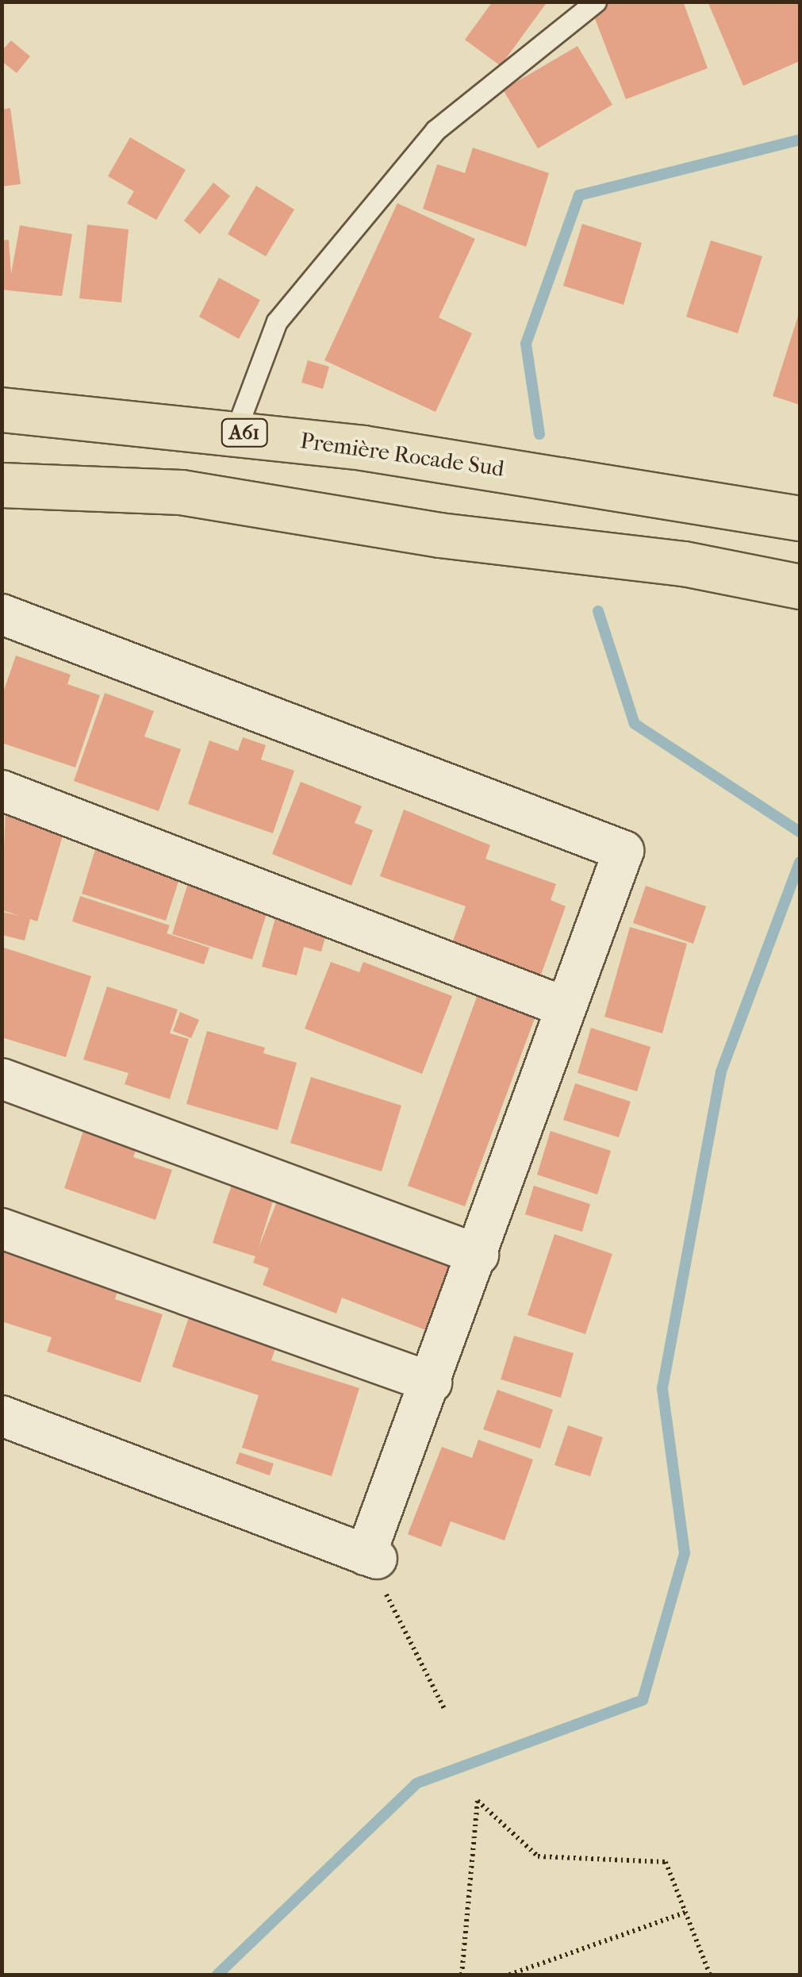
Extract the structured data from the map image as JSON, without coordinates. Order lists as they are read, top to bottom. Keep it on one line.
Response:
{"streets":{"highway":["A61","Première Rocade Sud"]}}
